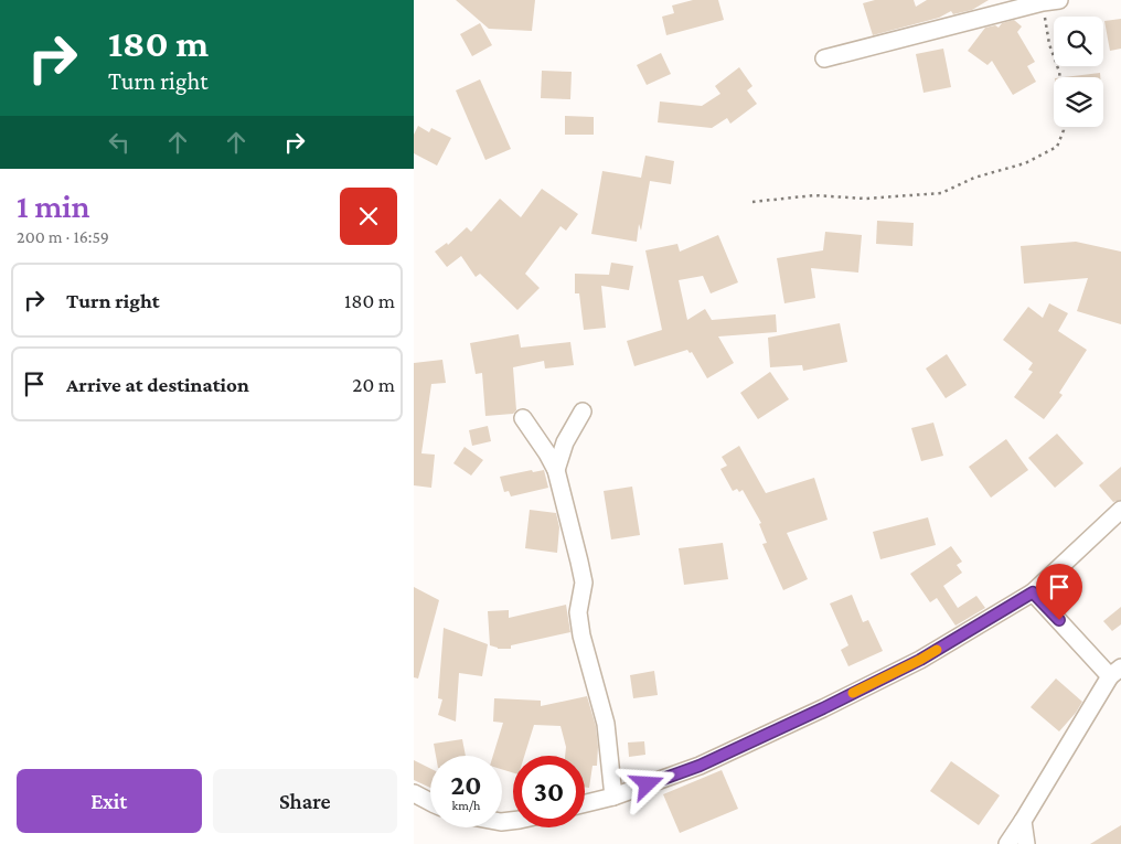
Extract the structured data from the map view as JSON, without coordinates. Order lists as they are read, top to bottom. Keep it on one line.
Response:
{"page":{"turn":["180 m","Turn right"],"heading":["1 min","200 m · 16:59"],"list":[{"name":"Turn right","value":"180 m"},{"name":"Arrive at destination","value":"20 m"}],"speed":"20 km/h","limit":"30","buttons":["Exit","Share"]}}
